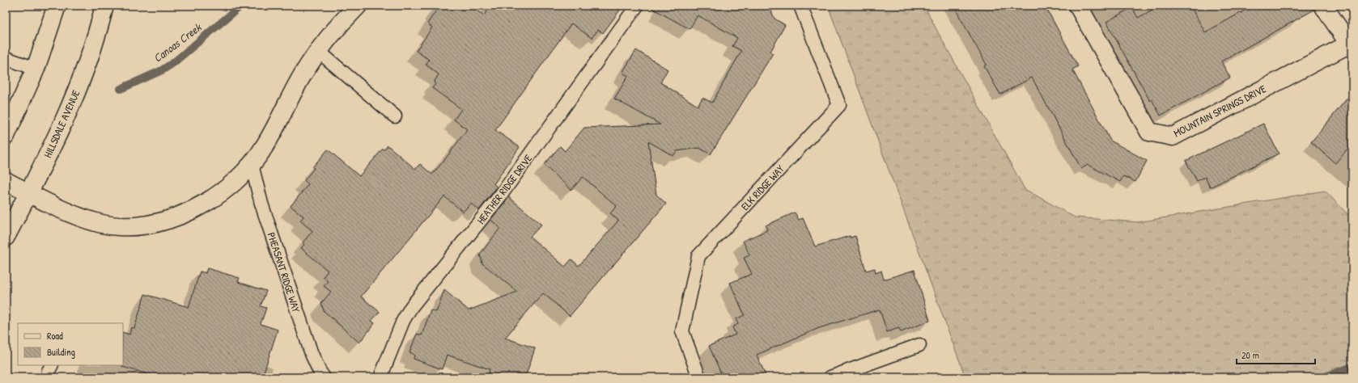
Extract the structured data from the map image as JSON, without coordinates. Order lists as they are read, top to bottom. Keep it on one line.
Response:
{"streets":{"street":["MOUNTAIN SPRINGS DRIVE","HILLSDALE AVENUE"],"lane":["ELK RIDGE WAY","HEATHER RIDGE DRIVE","PHEASANT RIDGE WAY"]},"water":["Canoas Creek"],"legend":["Road","Building"],"scale_bar":"20 m"}
